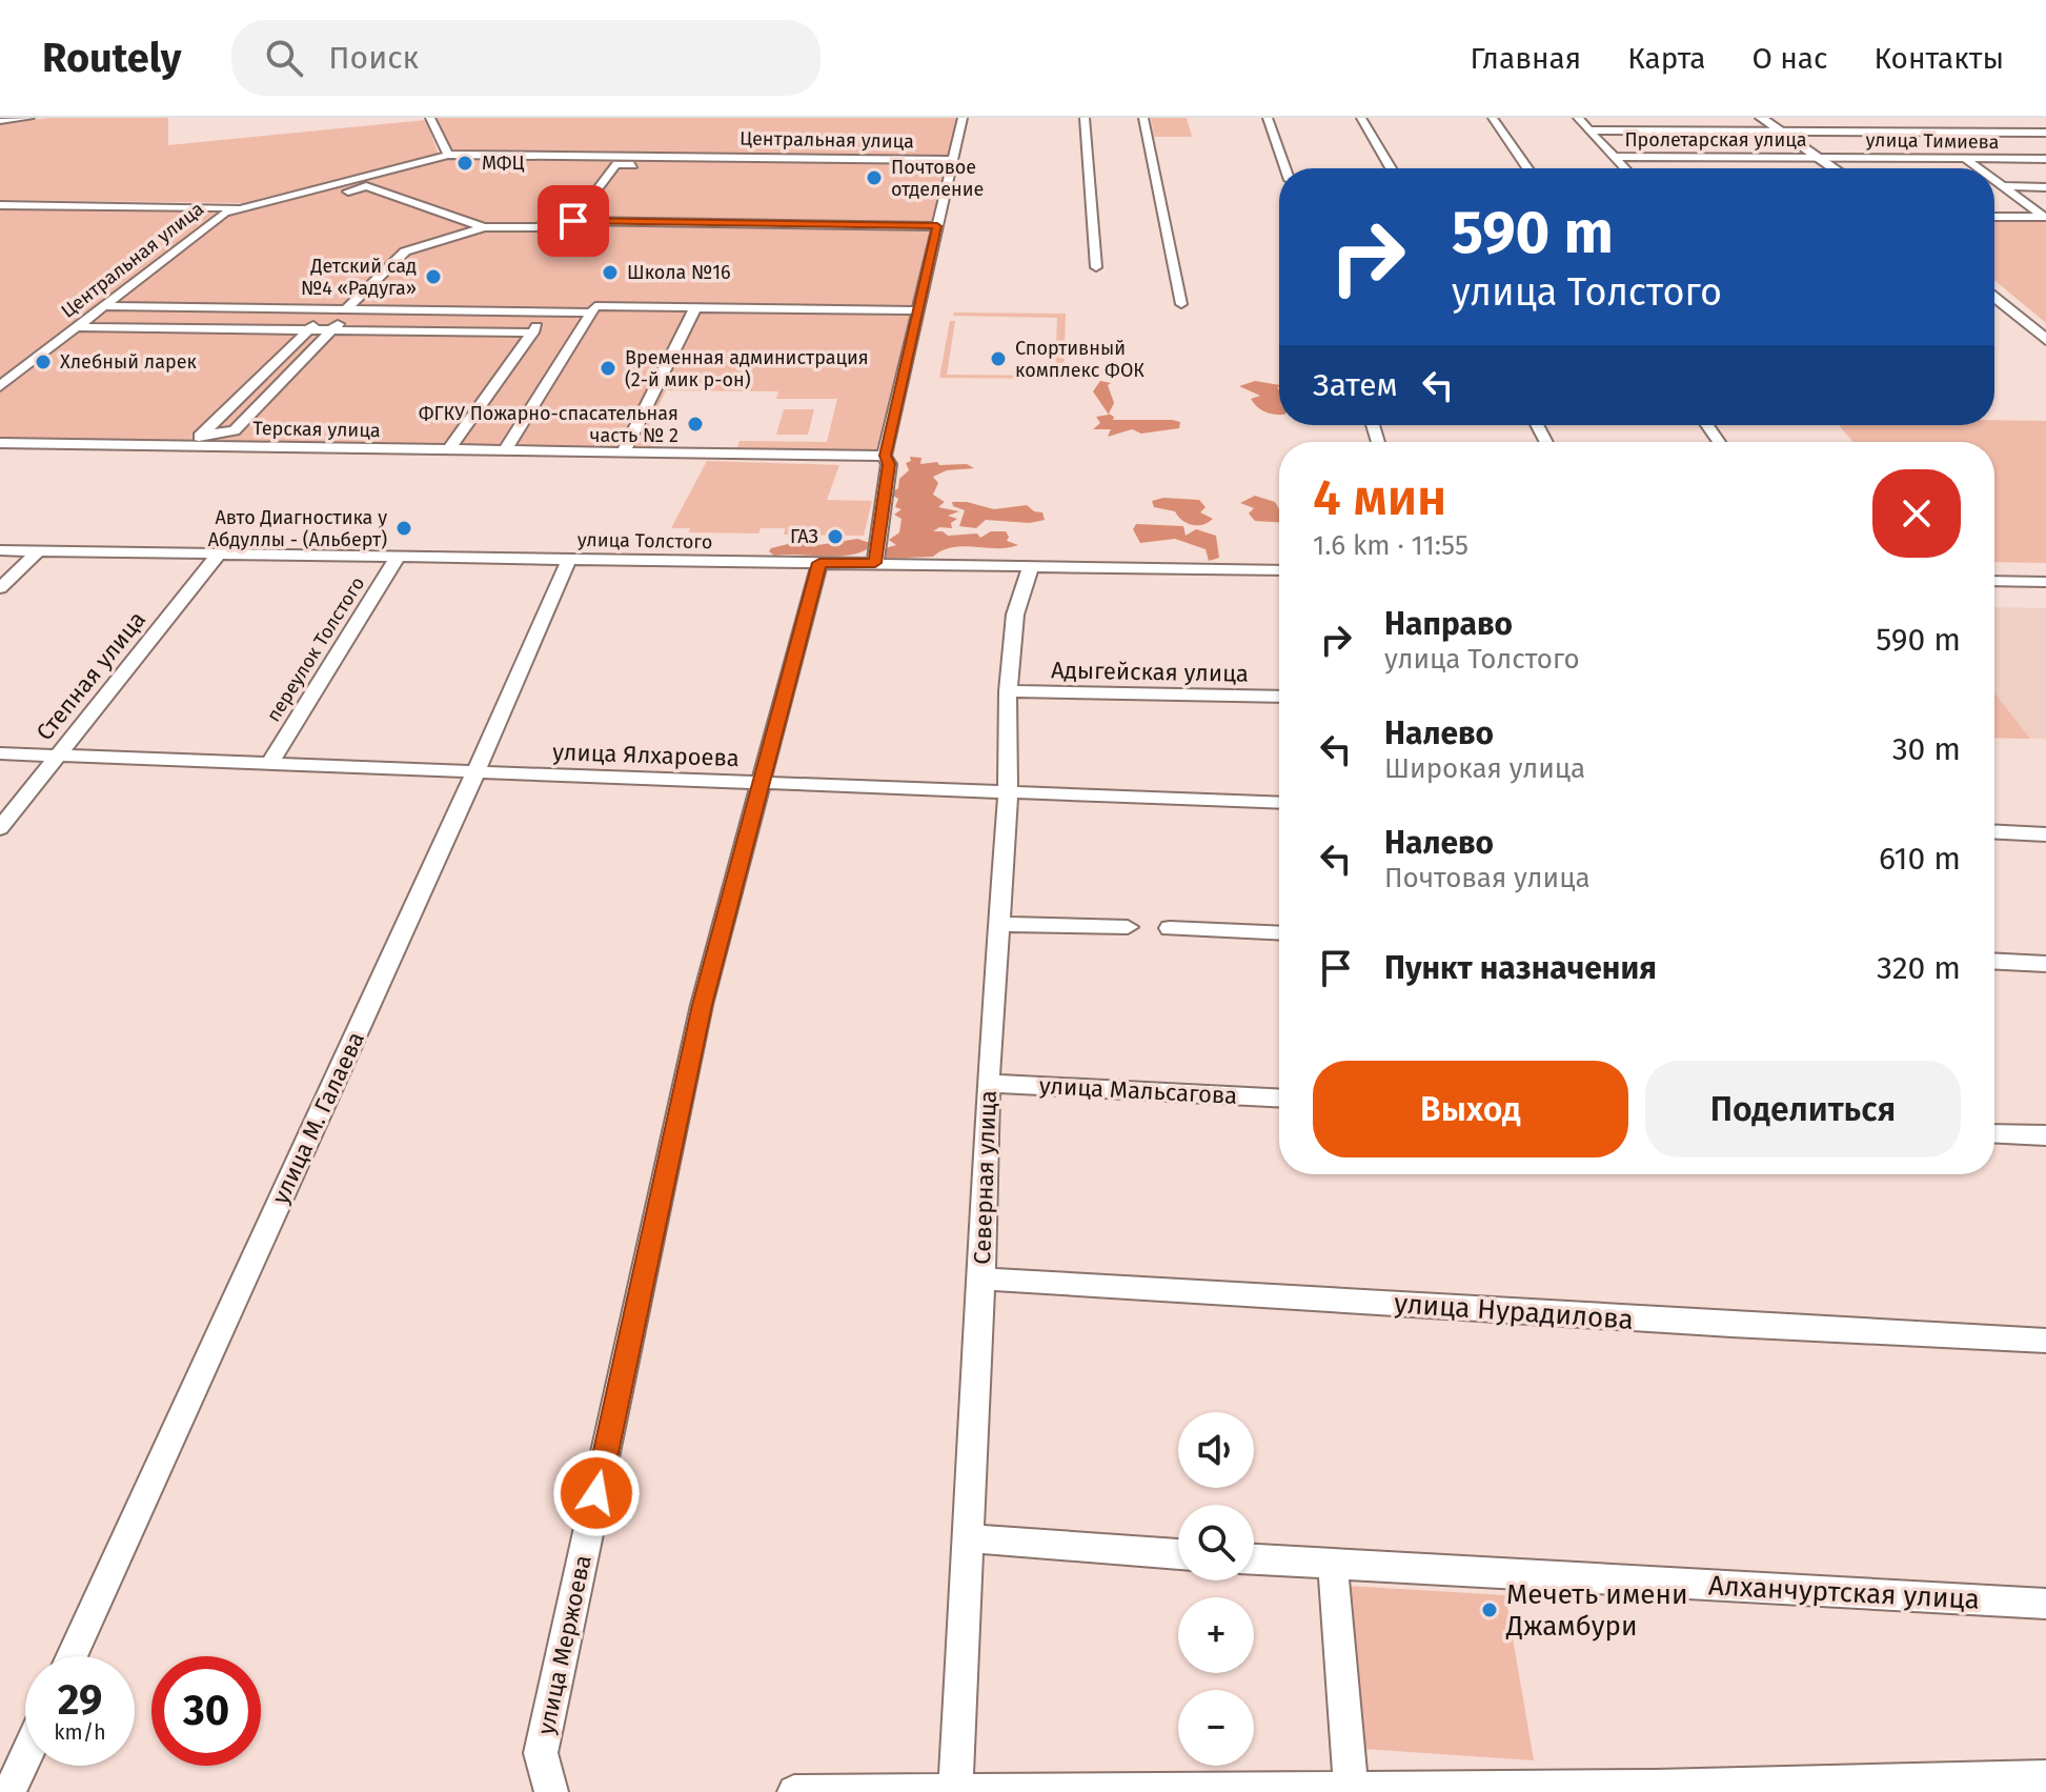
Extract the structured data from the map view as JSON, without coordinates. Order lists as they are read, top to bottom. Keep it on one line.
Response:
{"streets":{"street":["Центральная улица","Пролетарская улица","улица Тимиева","Терская улица","улица Толстого","переулок Толстого","Адыгейская улица","Степная улица","улица Ялхароева","улица Мальсагова","улица М. Галаева","Северная улица","улица Нурадилова","Алханчуртская улица","улица Мержоева"]},"crossings":[["Пролетарская улица","улица Тимиева"],["улица Толстого","переулок Толстого"],["улица Толстого","Степная улица"],["улица Толстого","улица М. Галаева"],["улица Толстого","Северная улица"],["улица Толстого","улица Мержоева"],["переулок Толстого","улица Ялхароева"],["Адыгейская улица","Северная улица"],["Степная улица","улица Ялхароева"],["улица Ялхароева","улица М. Галаева"],["улица Ялхароева","Северная улица"],["улица Ялхароева","улица Мержоева"],["улица Мальсагова","Северная улица"],["Северная улица","улица Нурадилова"]],"places":["МФЦ","Почтовое отделение","Школа №16","Детский сад №4 «Радуга»","Спортивный комплекс ФОК","Хлебный ларек","Временная администрация (2-й мик р-он)","ФГКУ Пожарно-спасательная часть № 2","Авто Диагностика у Абдуллы - (Альберт)","ГАЗ","Мечеть имени Джамбури"],"page":{"header":"Routely","search":"Поиск","nav":["Главная","Карта","О нас","Контакты"],"turn":["590 m","улица Толстого"],"then":"Затем","heading":["4 мин","1.6 km · 11:55"],"list":[{"name":"Направо","note":"улица Толстого","value":"590 m"},{"name":"Налево","note":"Широкая улица","value":"30 m"},{"name":"Налево","note":"Почтовая улица","value":"610 m"},{"name":"Пункт назначения","value":"320 m"}],"buttons":["Выход","Поделиться"],"map_buttons":["+","−"],"speed":"29 km/h","limit":"30"}}
